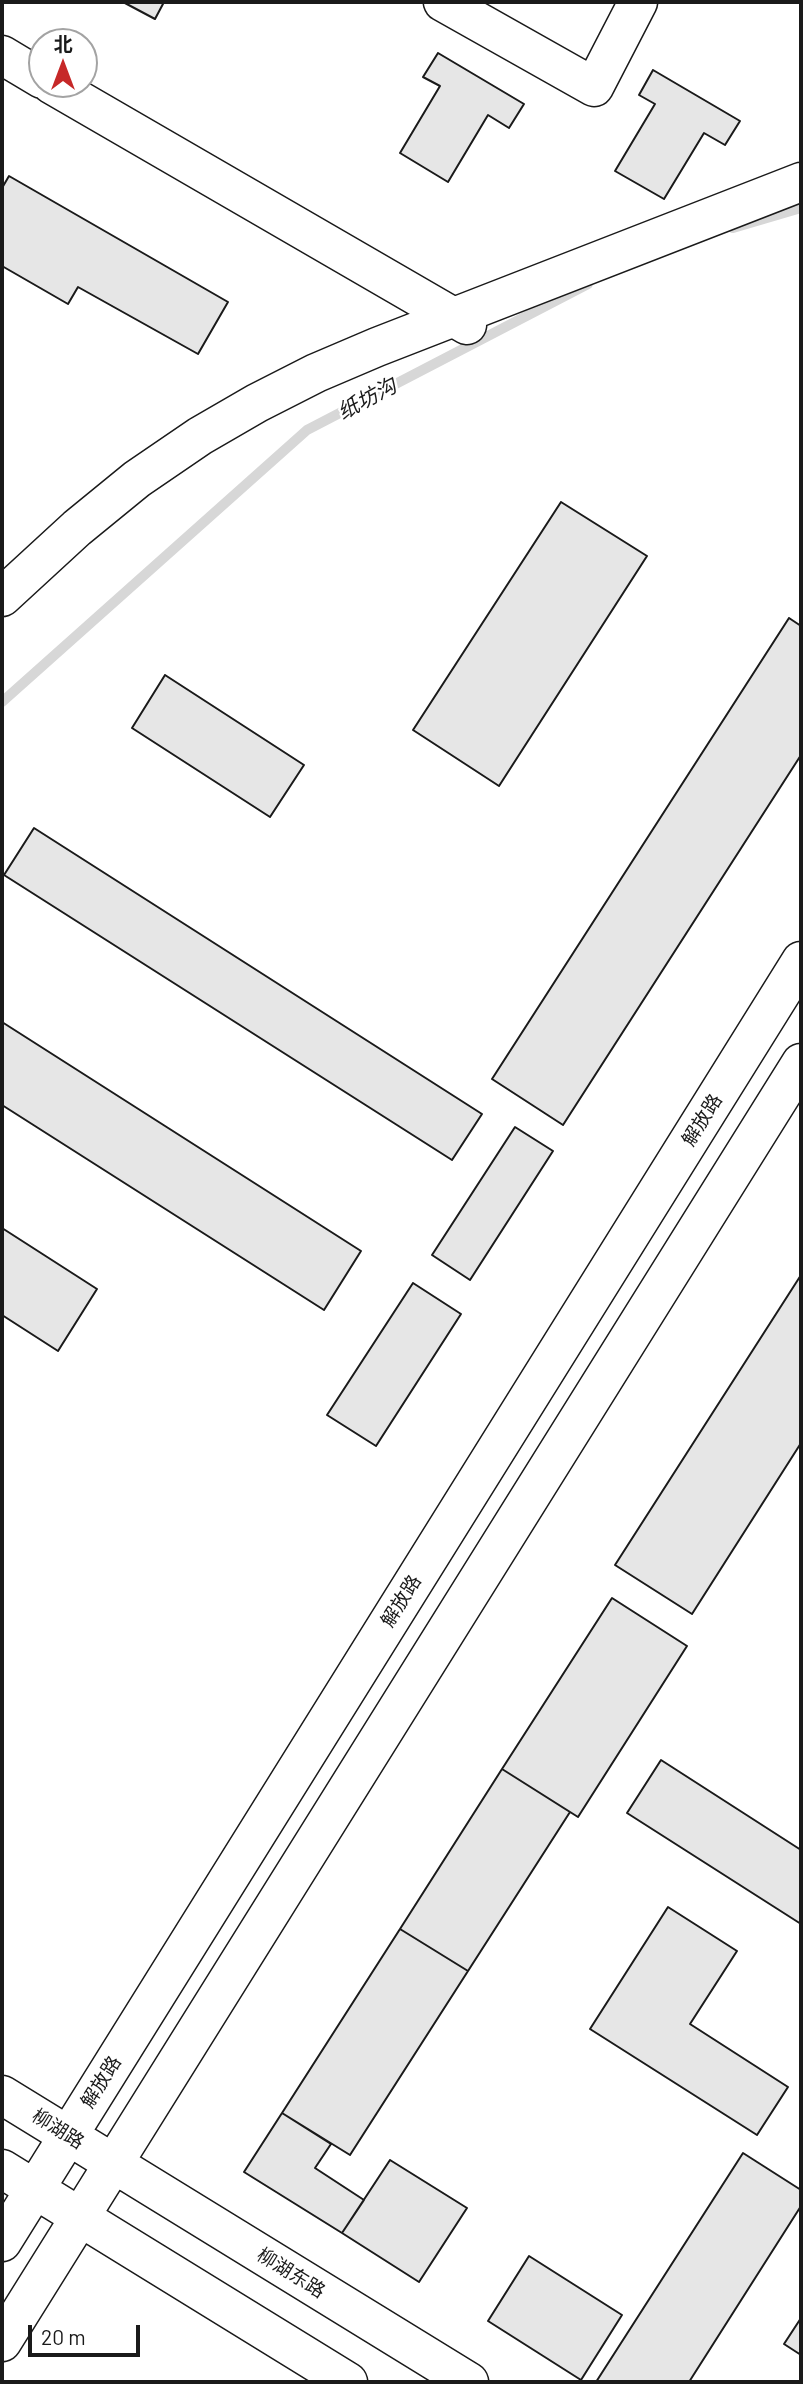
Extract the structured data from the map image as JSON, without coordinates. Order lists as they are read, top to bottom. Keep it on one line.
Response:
{"streets":{"main road":["解放路","柳湖路","柳湖东路"]},"crossings":[["解放路","柳湖路"],["柳湖路","柳湖东路"]],"water":["纸坊沟"],"scale_bar":"20 m","north":"top"}
